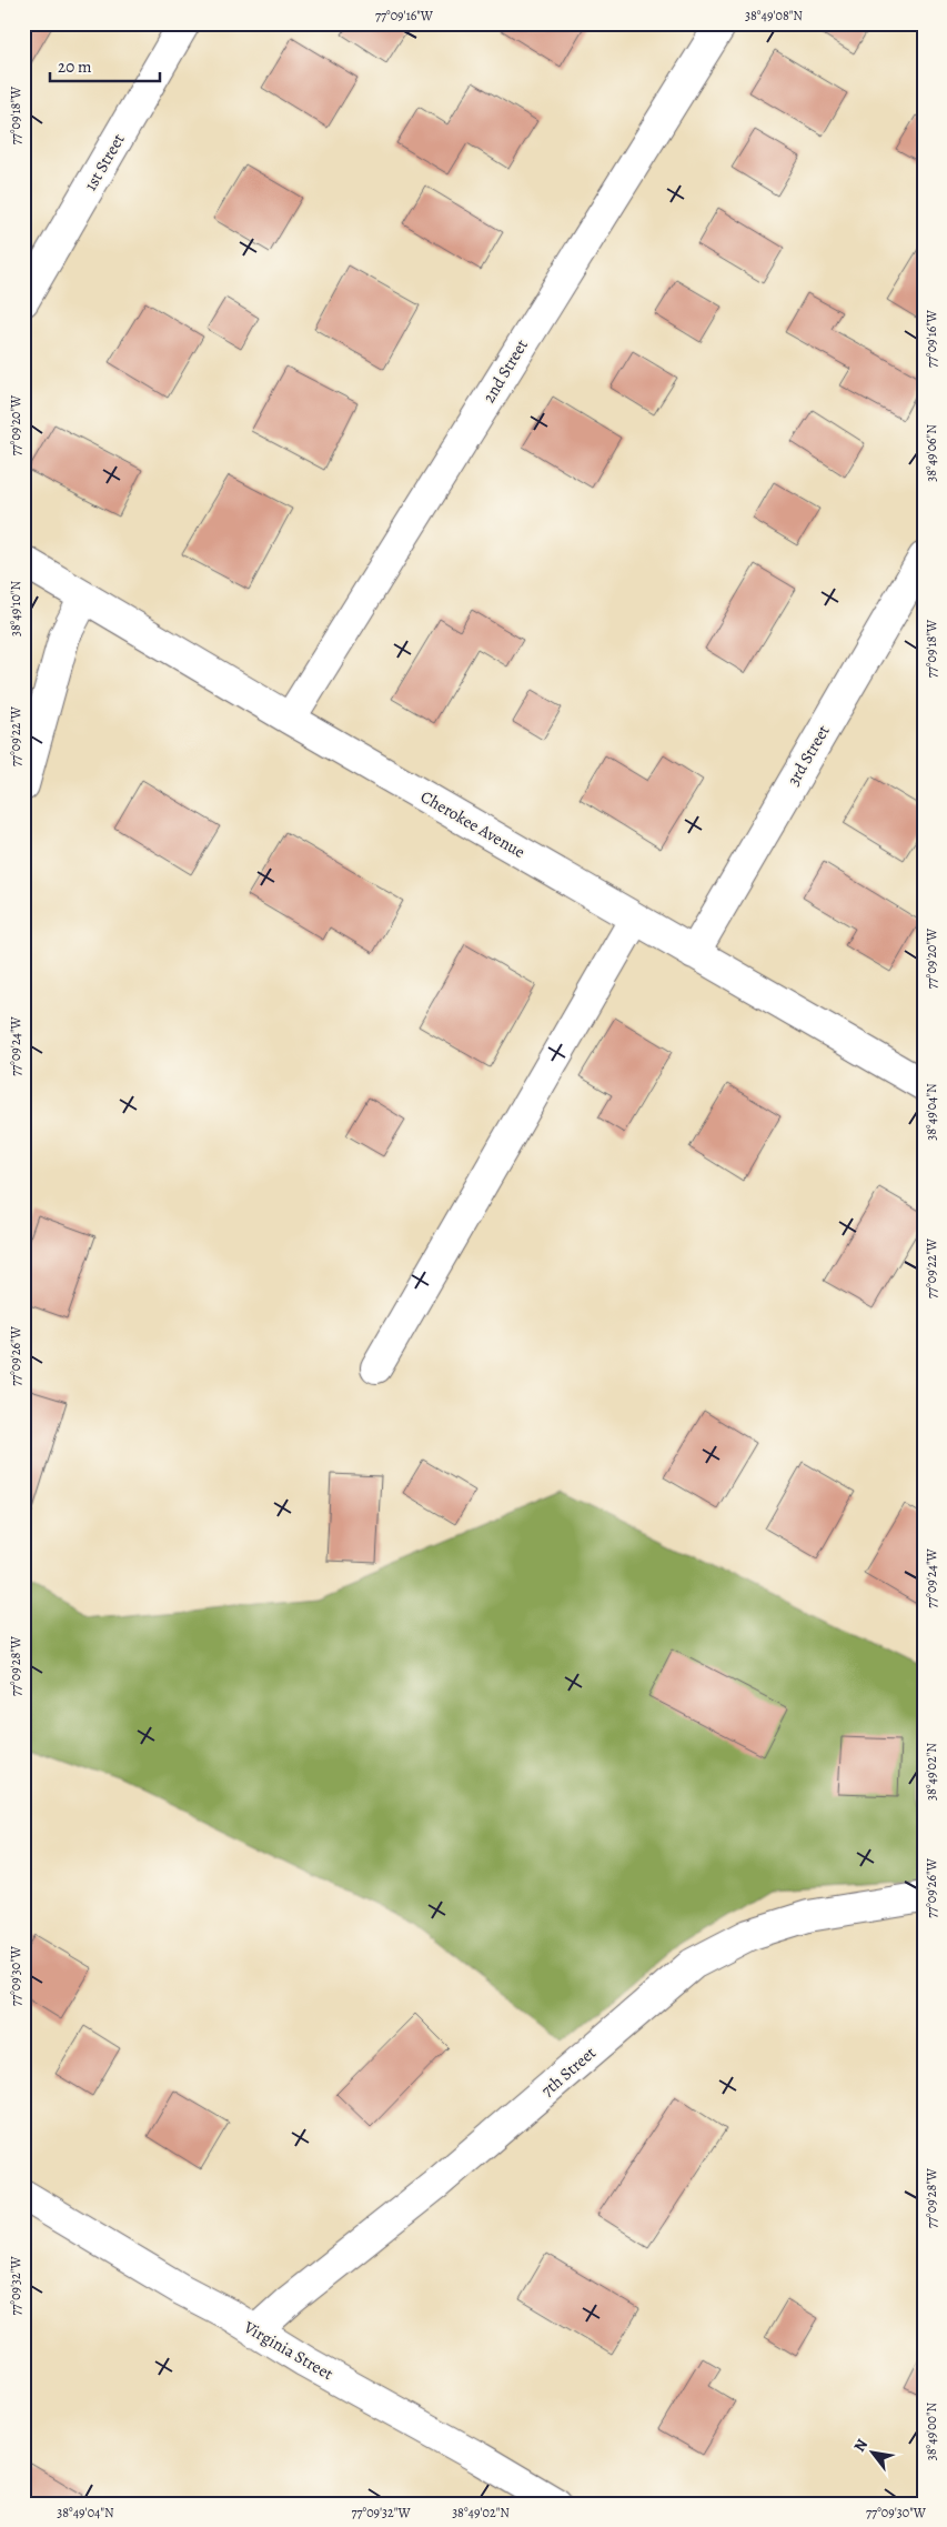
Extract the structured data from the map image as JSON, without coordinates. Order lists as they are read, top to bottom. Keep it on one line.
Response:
{"streets":{"street":["1st Street","2nd Street","3rd Street","Cherokee Avenue","7th Street","Virginia Street"]},"crossings":[["2nd Street","Cherokee Avenue"],["3rd Street","Cherokee Avenue"],["7th Street","Virginia Street"]],"scale_bar":"20 m","north":"top left","coordinates":["77°09'16\"W","38°49'08\"N","77°09'18\"W","77°09'20\"W","38°49'06\"N","38°49'10\"N","77°09'22\"W","77°09'24\"W","38°49'04\"N","77°09'26\"W","77°09'28\"W","38°49'02\"N","77°09'30\"W","77°09'32\"W","38°49'00\"N"]}
